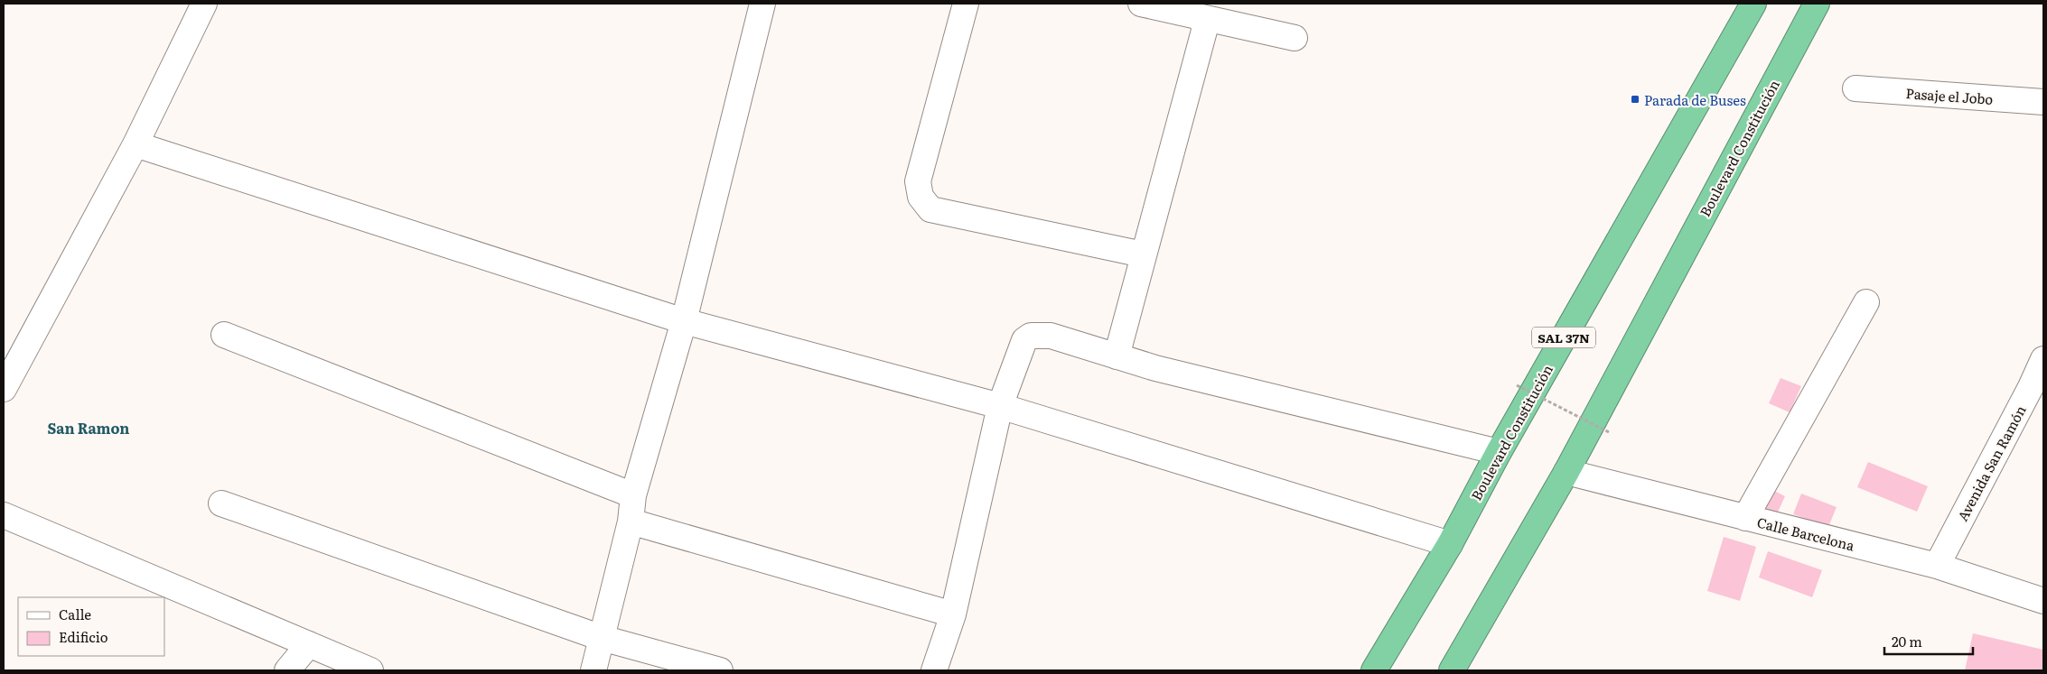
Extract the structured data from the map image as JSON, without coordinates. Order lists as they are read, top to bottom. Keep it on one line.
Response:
{"streets":{"highway":["Boulevard Constitución","SAL 37N"],"street":["Pasaje el Jobo","Avenida San Ramón","Calle Barcelona"]},"crossings":[["Boulevard Constitución","Calle Barcelona"],["Avenida San Ramón","Calle Barcelona"]],"districts":["San Ramon"],"places":{"transit":["Parada de Buses"]},"legend":["Calle","Edificio"],"scale_bar":"20 m"}
